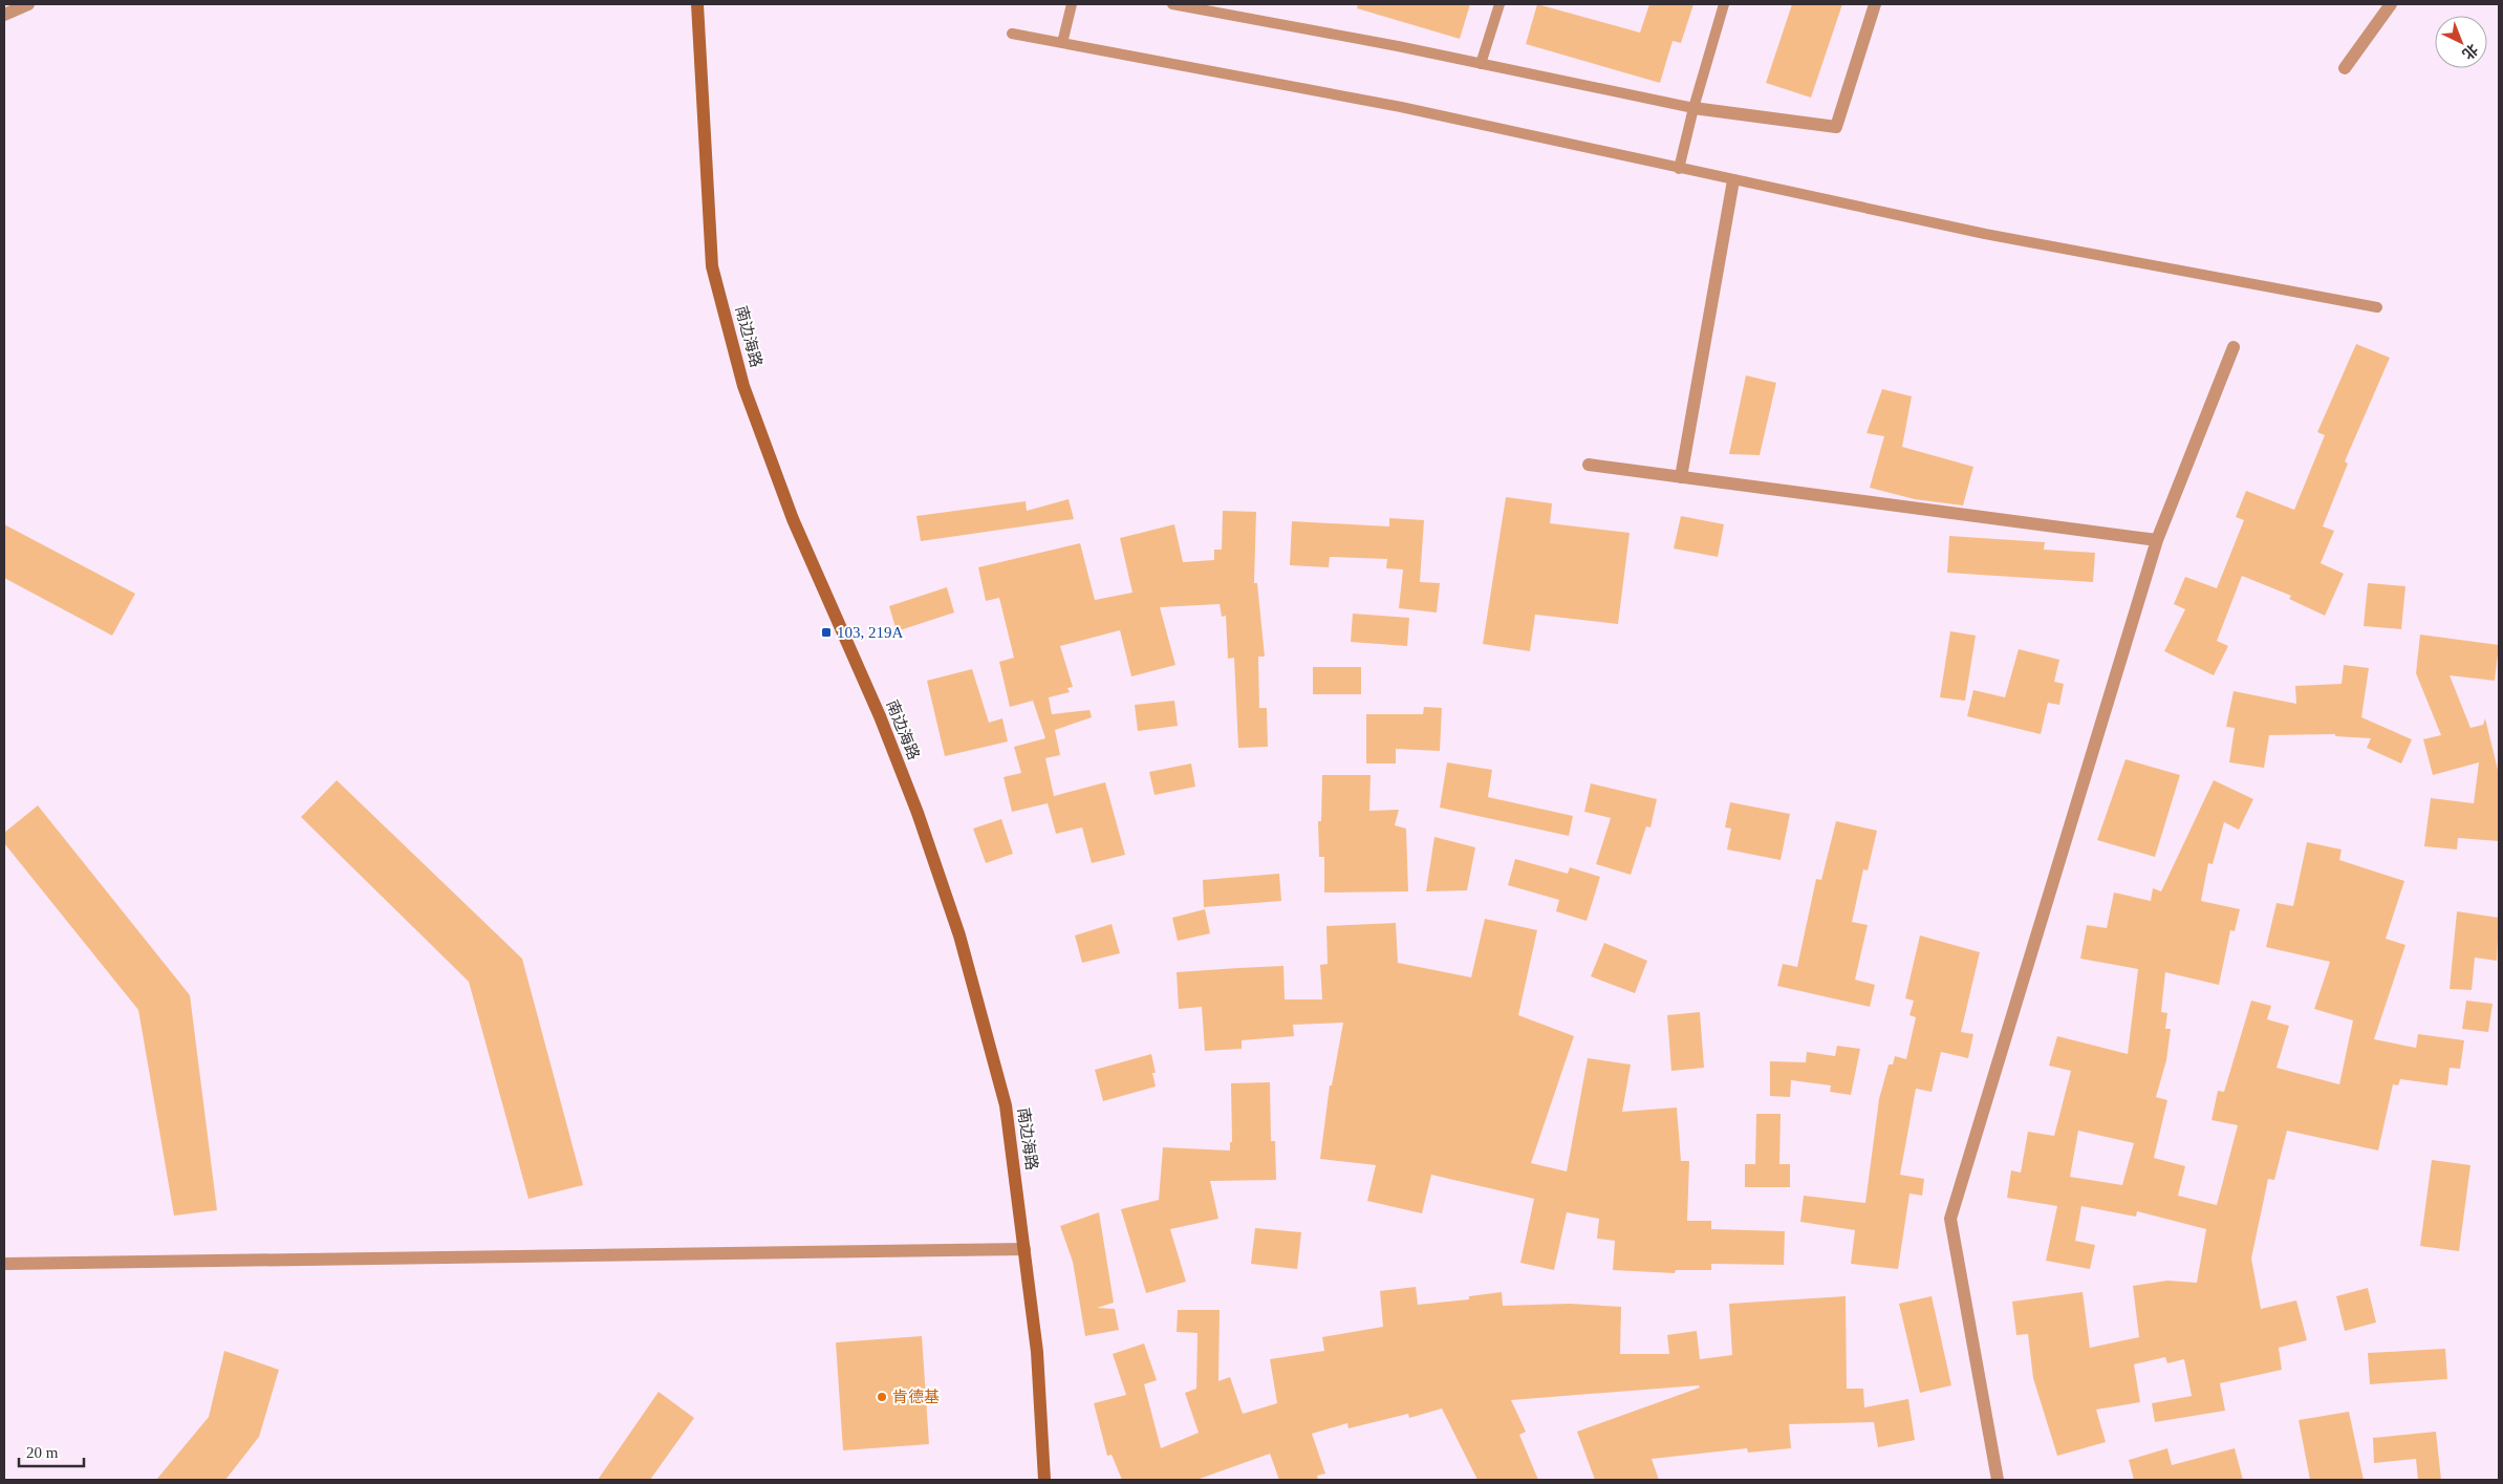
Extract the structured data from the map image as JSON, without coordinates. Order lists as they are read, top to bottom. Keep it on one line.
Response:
{"streets":{"main road":["南边海路"]},"places":{"transit":["103, 219A"],"other":["肯德基"]},"scale_bar":"20 m","north":"bottom right"}
